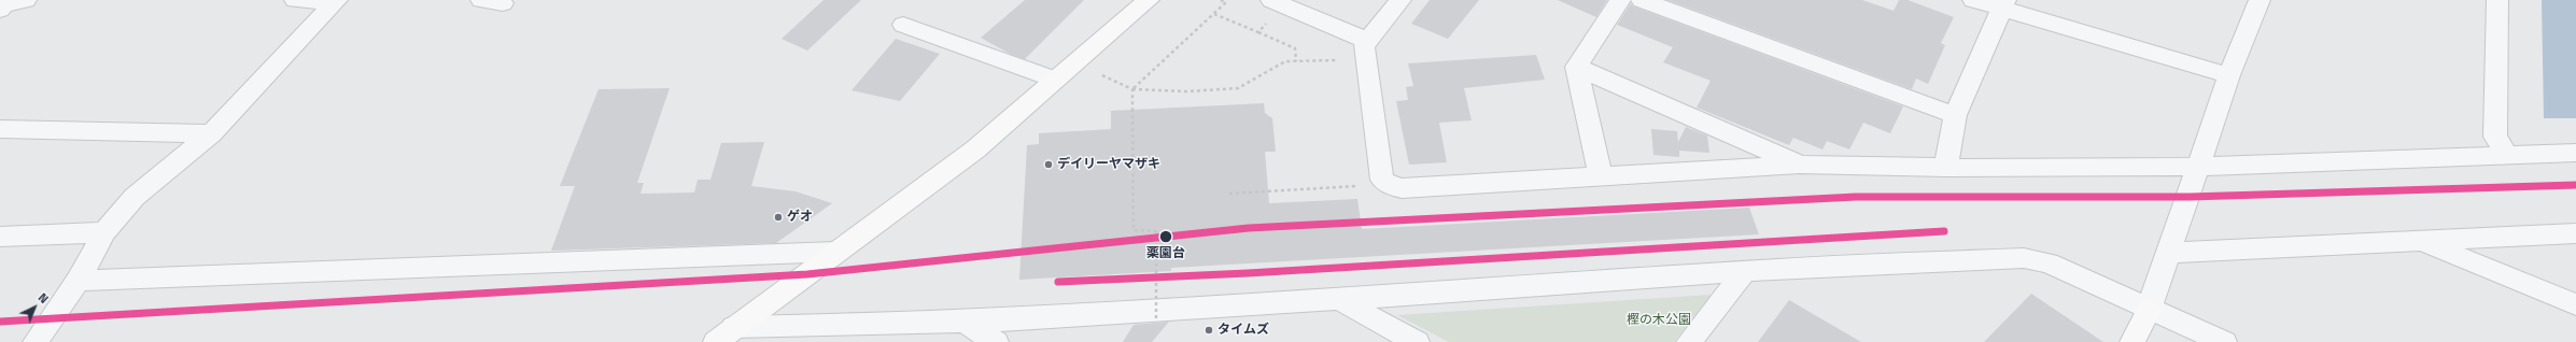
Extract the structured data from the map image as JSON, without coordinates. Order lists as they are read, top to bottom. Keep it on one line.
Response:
{"parks":["樫の木公園"],"places":["デイリーヤマザキ","ゲオ","薬園台","タイムズ"],"north":"top right"}
